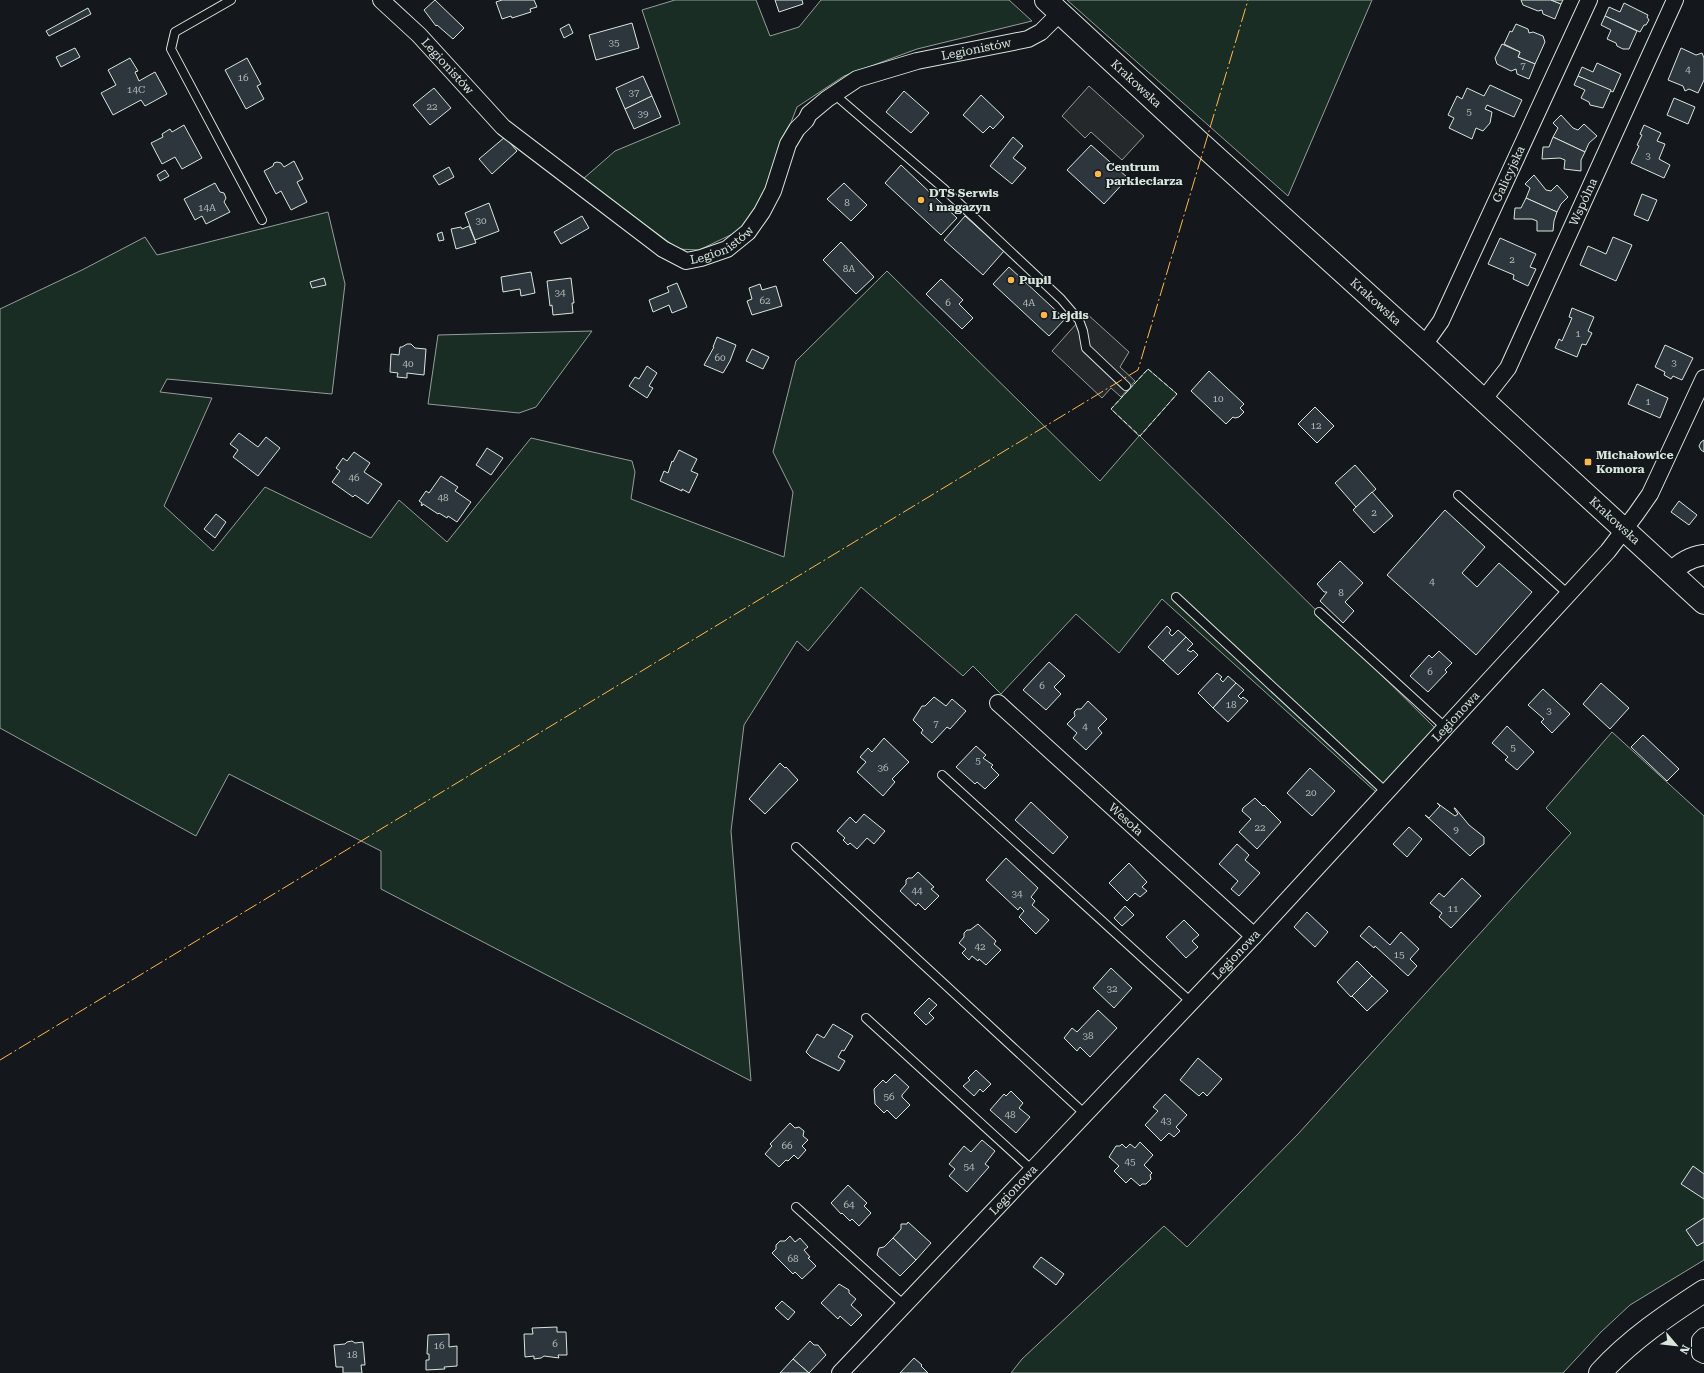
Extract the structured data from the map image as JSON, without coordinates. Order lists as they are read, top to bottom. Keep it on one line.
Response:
{"streets":{"main road":["Krakowska"],"street":["Legionistów","Galicyjska","Wspólna","Legionowa","Wesoła"]},"crossings":[["Legionistów","Krakowska"],["Krakowska","Galicyjska"],["Krakowska","Wspólna"],["Krakowska","Legionowa"],["Legionowa","Wesoła"]],"places":{"other":["Centrum parkieciarza","DTS Serwis i magazyn","Pupil","Lejdis"],"transit":["Michałowice Komora"]},"house_numbers":["35","7","4","16","14C","37","22","5","39","3","8","14A","30","2","8A","34","62","6","4A","1","60","3","40","10","1","12","46","48","2","4","8","6","6","18","3","7","4","5","5","36","20","22","9","44","34","11","42","15","32","38","56","48","43","66","45","54","64","68","6","16","18"],"north":"bottom right"}
